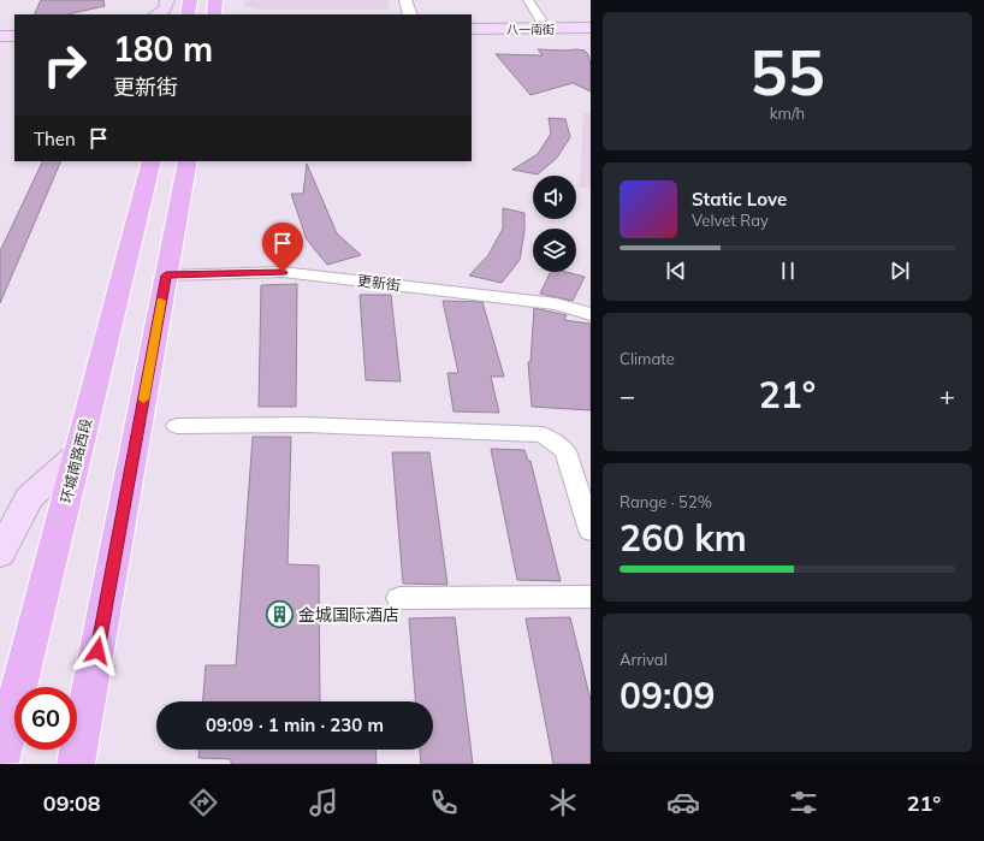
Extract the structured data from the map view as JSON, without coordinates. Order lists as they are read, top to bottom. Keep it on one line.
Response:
{"streets":{"main road":["八一南街","环城南路西段"],"street":["更新街"]},"places":{"building":["金城国际酒店"]},"page":{"tile":[["55","km/h"],"Climate",["Range · 52%","260 km"],["Arrival","09:09"]],"turn":["180 m","更新街"],"then":"Then","song":["Static Love","Velvet Ray"],"heat":["−","21°","+"],"limit":"60","trip":"09:09 · 1 min · 230 m","tabs":["09:08","21°"]}}
